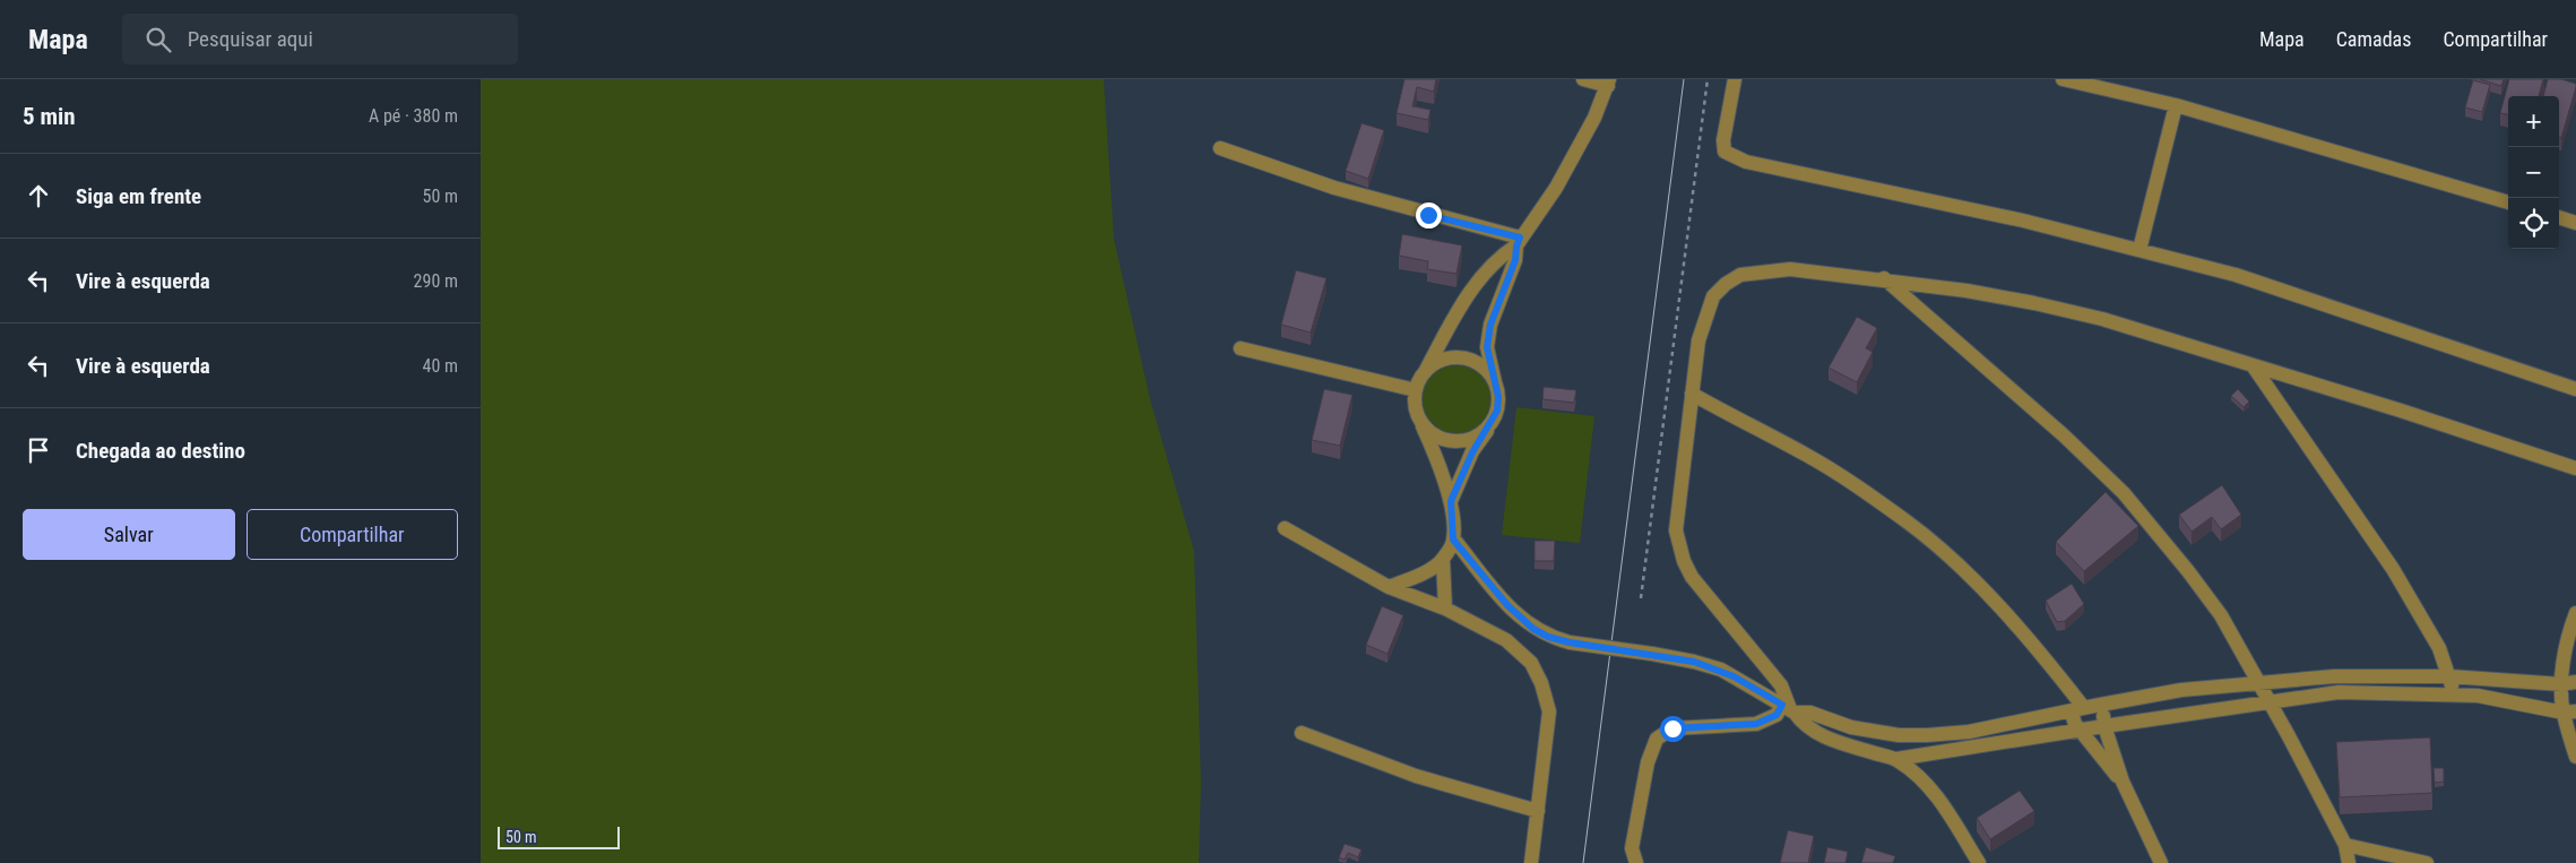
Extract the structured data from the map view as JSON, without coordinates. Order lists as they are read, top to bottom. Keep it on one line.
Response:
{"scale_bar":"50 m","page":{"header":"Mapa","search":"Pesquisar aqui","nav":["Mapa","Camadas","Compartilhar"],"heading":["5 min","A pé · 380 m"],"map_buttons":["+","−"],"list":[["Siga em frente","50 m"],["Vire à esquerda","290 m"],["Vire à esquerda","40 m"],"Chegada ao destino"],"buttons":["Salvar","Compartilhar"],"scale":"50 m"}}
